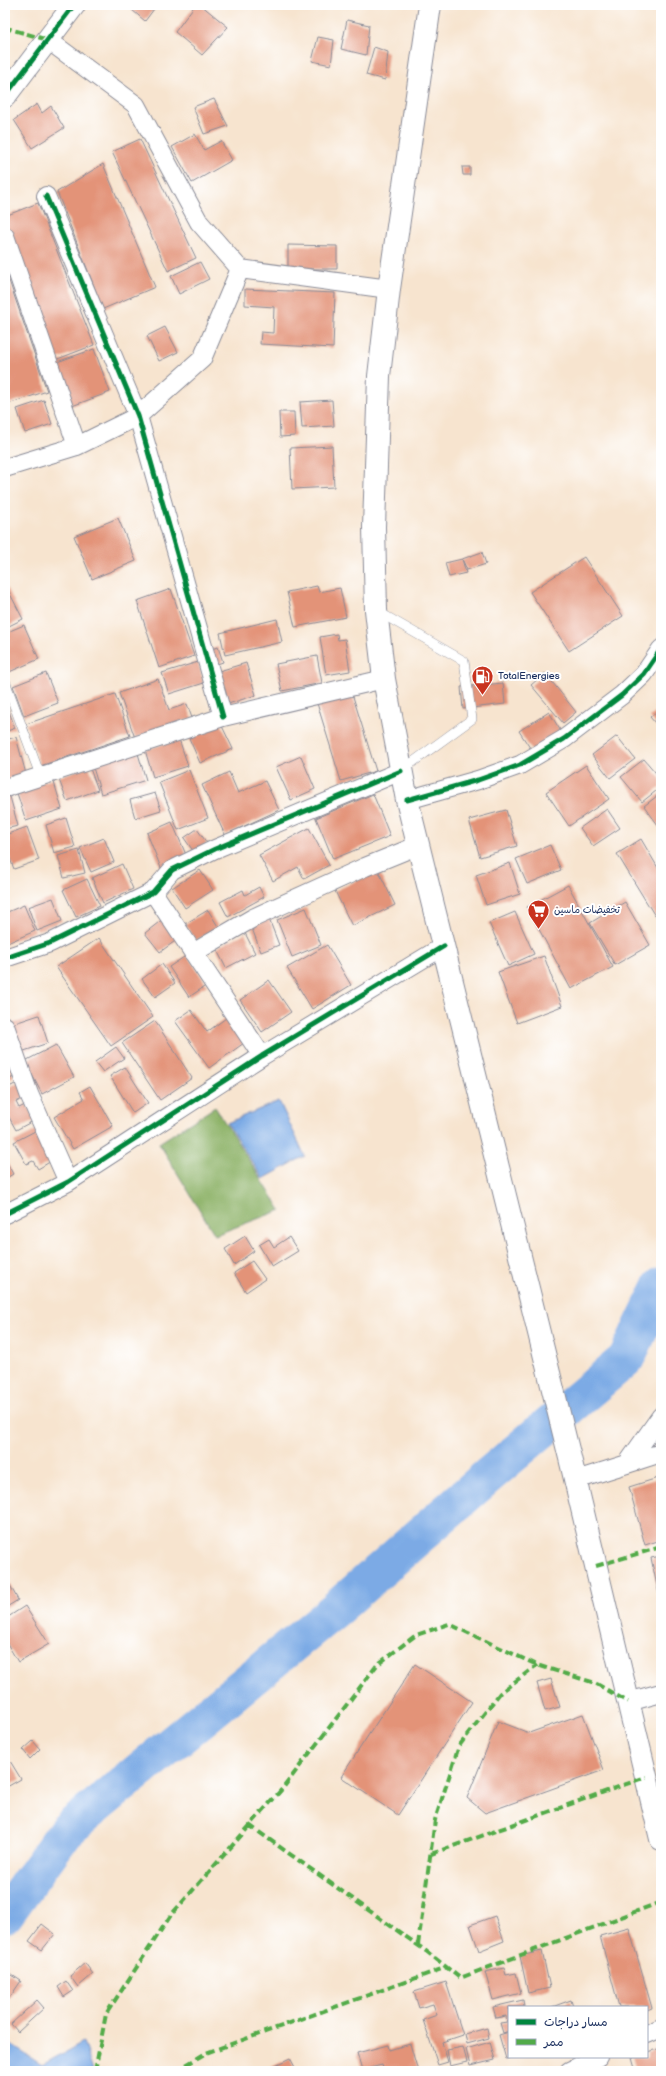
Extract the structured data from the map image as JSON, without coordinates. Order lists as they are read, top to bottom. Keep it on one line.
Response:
{"places":{"fuel station":["TotalEnergies"],"supermarket":["تخفيضات ماسين"]},"legend":["مسار دراجات","ممر"]}
